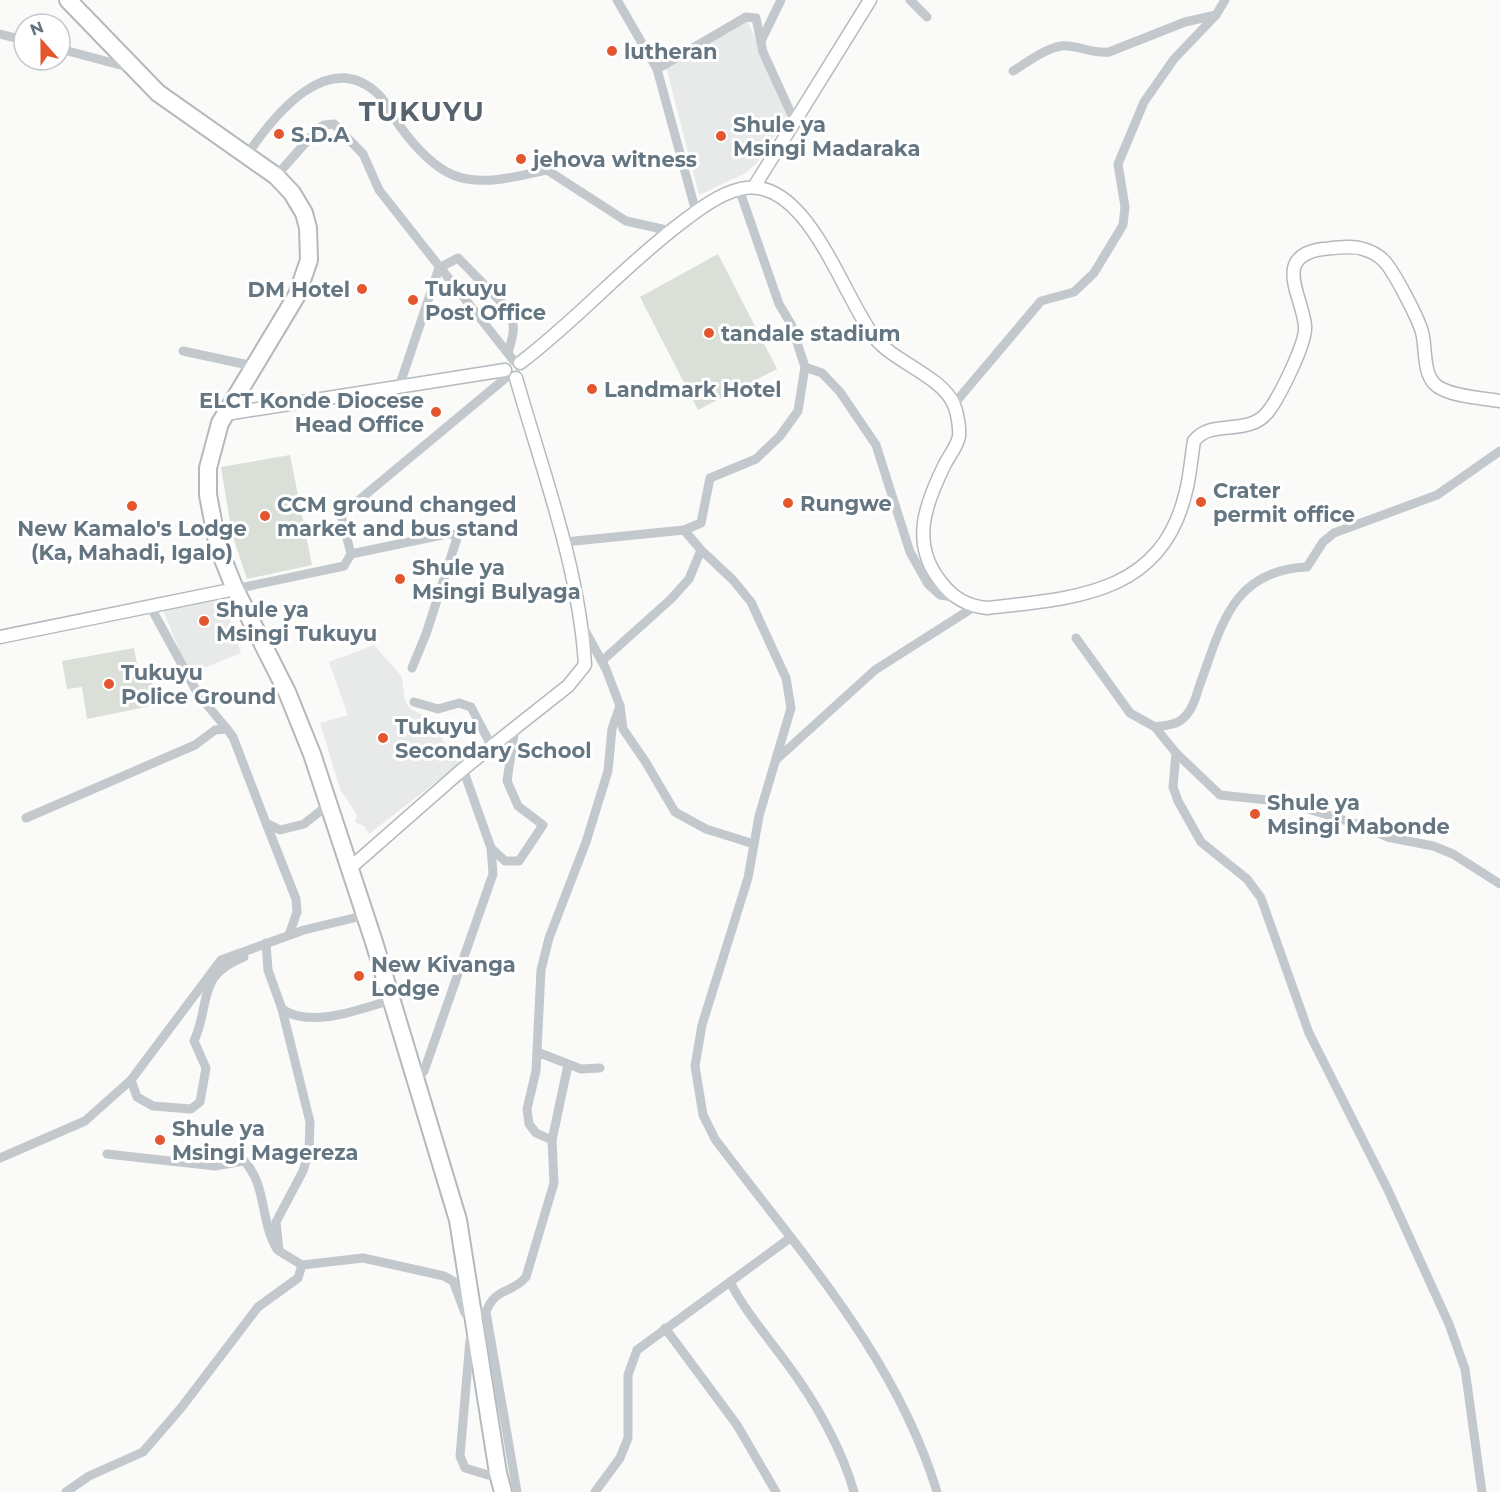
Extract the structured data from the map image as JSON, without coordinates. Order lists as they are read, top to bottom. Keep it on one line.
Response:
{"districts":["TUKUYU"],"places":["lutheran","S.D.A","Shule ya Msingi Madaraka","jehova witness","DM Hotel","Tukuyu Post Office","tandale stadium","Landmark Hotel","ELCT Konde Diocese Head Office","Crater permit office","Rungwe","New Kamalo's Lodge (Ka, Mahadi, Igalo)","CCM ground changed market and bus stand","Shule ya Msingi Bulyaga","Shule ya Msingi Tukuyu","Tukuyu Police Ground","Tukuyu Secondary School","Shule ya Msingi Mabonde","New Kivanga Lodge","Shule ya Msingi Magereza"],"north":"top"}
